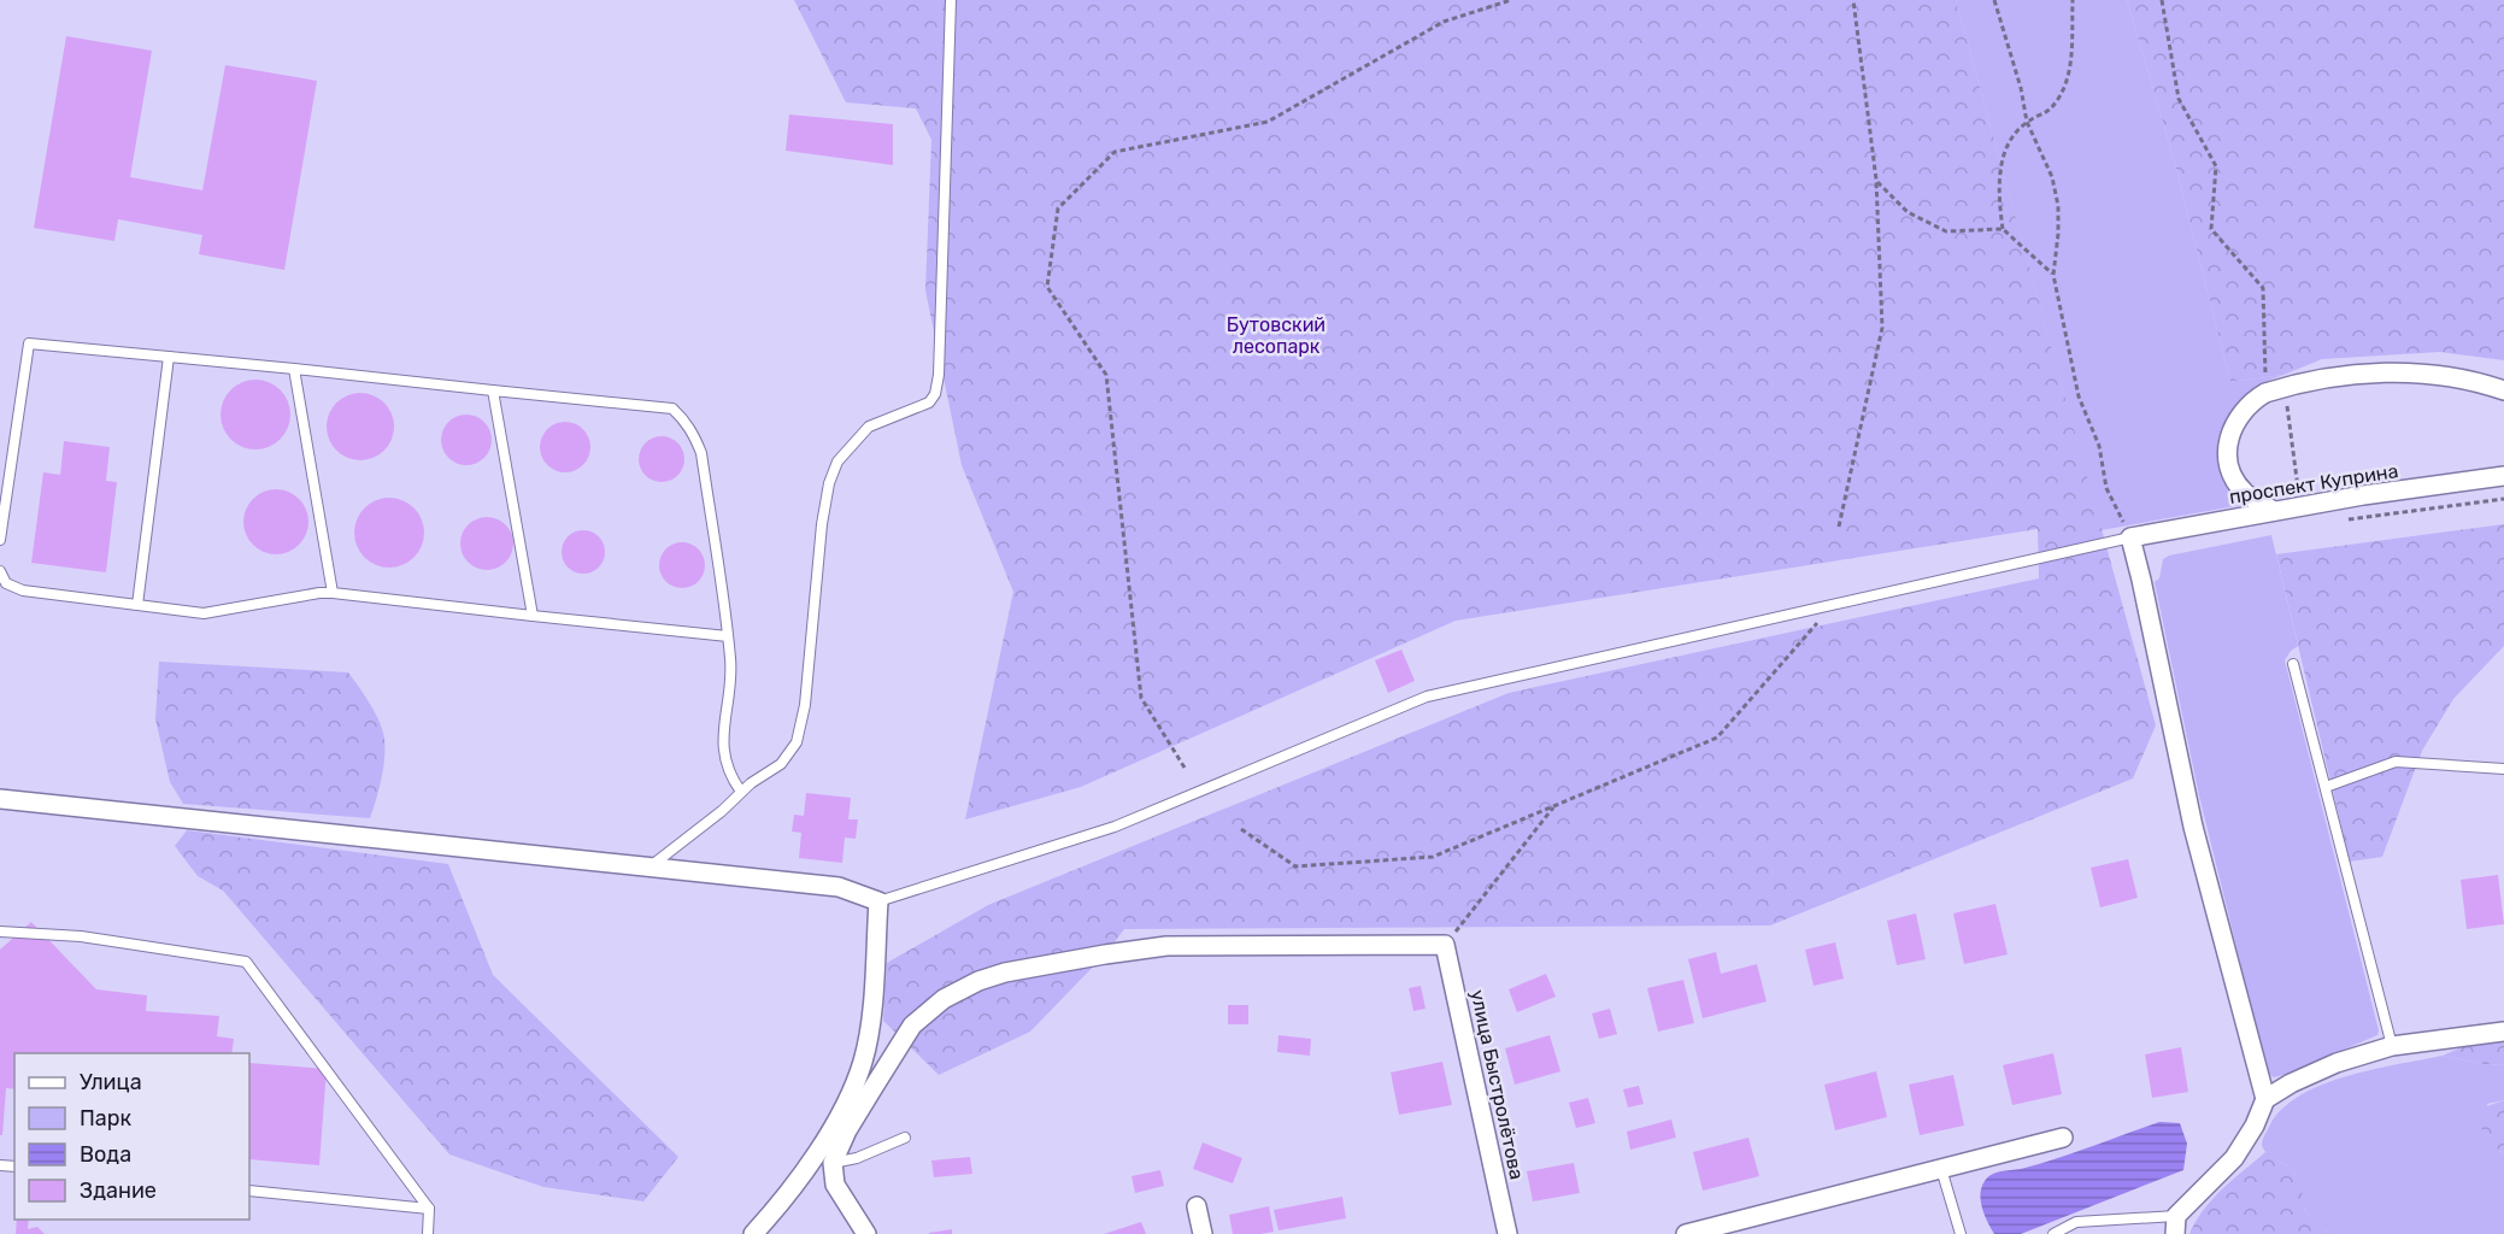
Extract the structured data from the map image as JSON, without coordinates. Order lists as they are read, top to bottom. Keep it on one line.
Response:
{"streets":{"street":["проспект Куприна","улица Быстролётова"]},"parks":["Бутовский лесопарк"],"legend":["Улица","Парк","Вода","Здание"]}
